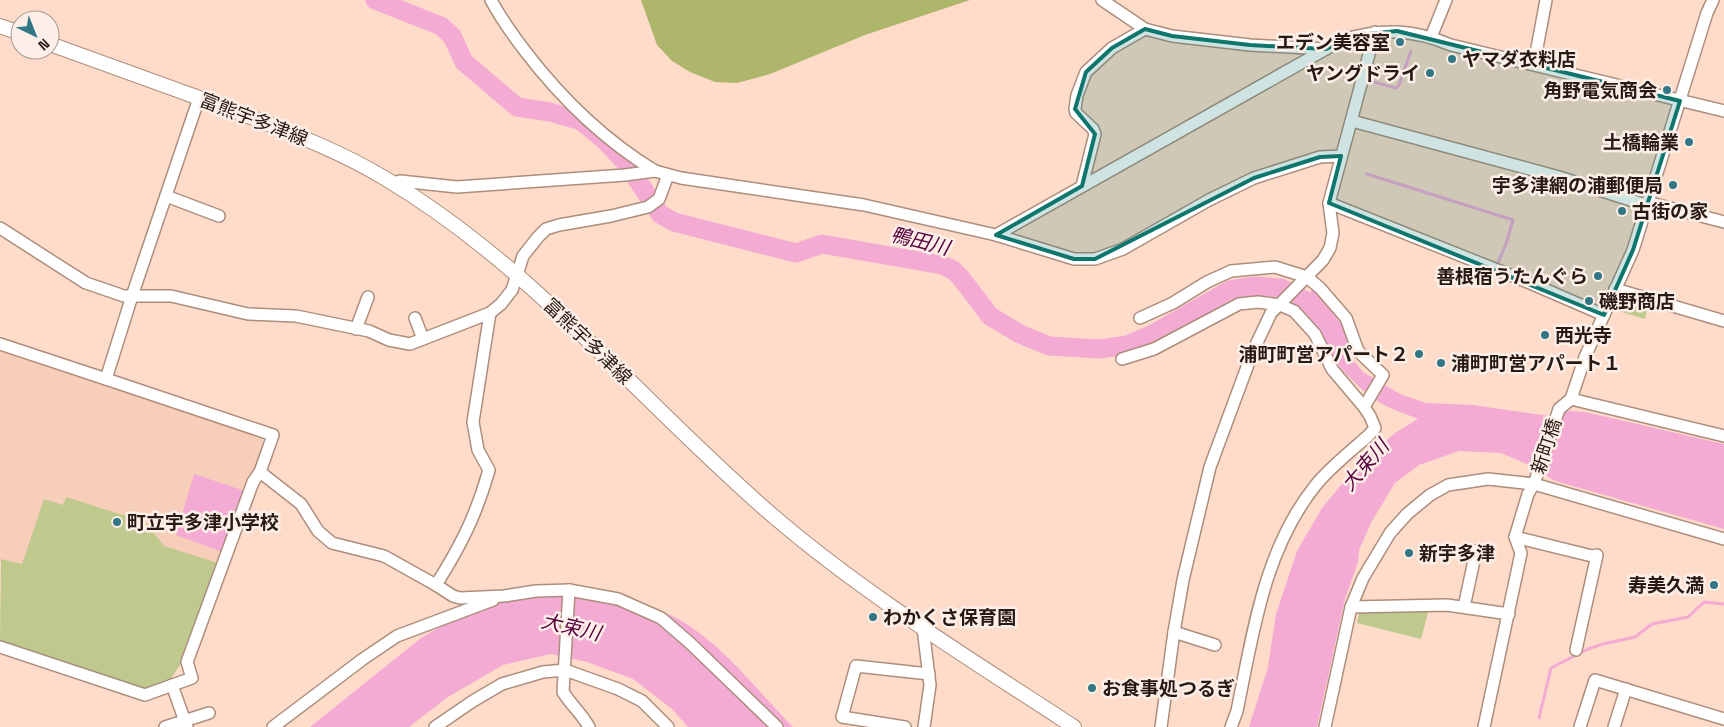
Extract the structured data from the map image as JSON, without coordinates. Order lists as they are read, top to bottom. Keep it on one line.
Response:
{"streets":{"main road":["富熊宇多津線"],"street":["新町橋"]},"water":["鴨田川","大束川"],"places":["エデン美容室","ヤマダ衣料店","ヤングドライ","角野電気商会","土橋輪業","宇多津網の浦郵便局","古街の家","善根宿うたんぐら","磯野商店","西光寺","浦町町営アパート２","浦町町営アパート１","町立宇多津小学校","新宇多津","寿美久満","わかくさ保育園","お食事処つるぎ"],"north":"bottom right"}
